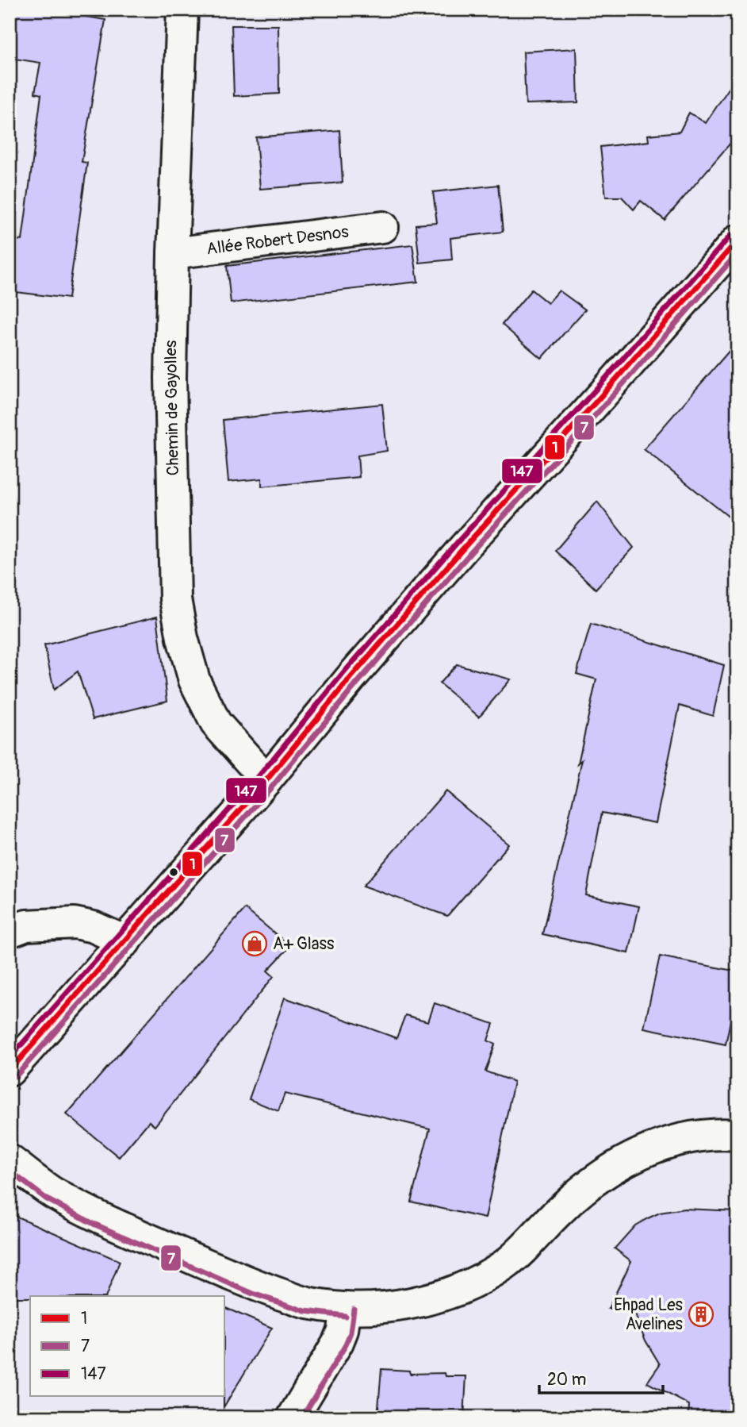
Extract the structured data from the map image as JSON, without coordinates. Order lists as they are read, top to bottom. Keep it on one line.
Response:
{"streets":{"street":["Allée Robert Desnos","Chemin de Gayolles"]},"crossings":[["Allée Robert Desnos","Chemin de Gayolles"]],"places":{"shop":["A+ Glass"],"building":["Ehpad Les Avelines"]},"lines":["transit line 147","transit line 1","transit line 7"],"legend":["1","7","147"],"scale_bar":"20 m"}
